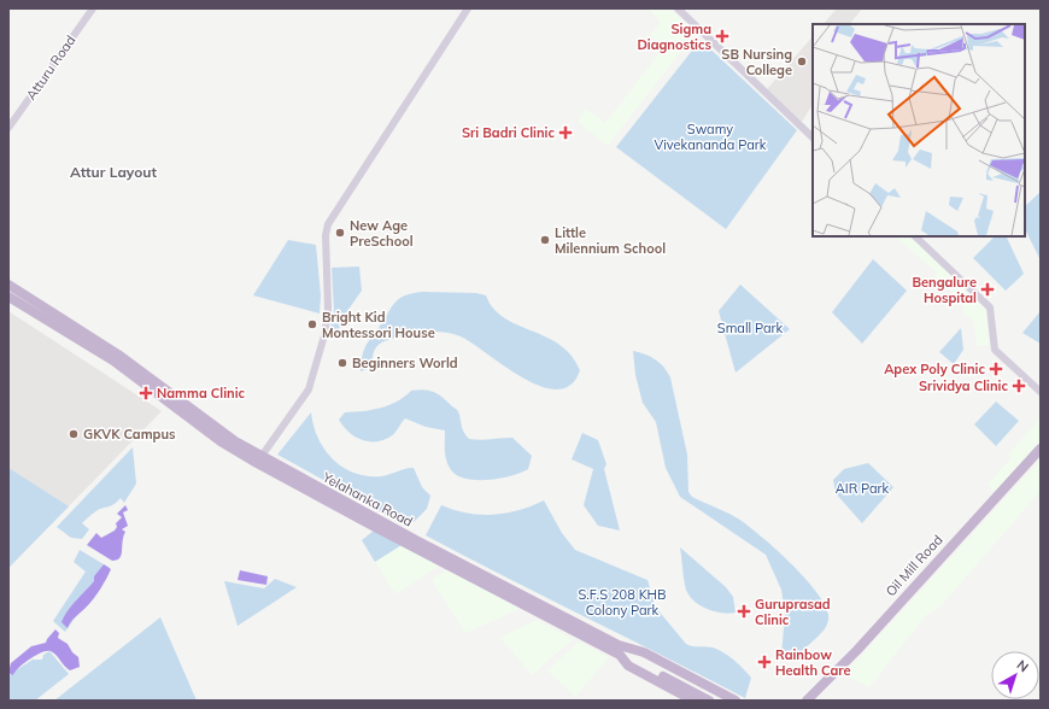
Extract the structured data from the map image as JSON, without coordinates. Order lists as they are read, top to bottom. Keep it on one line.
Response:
{"streets":{"main road":["Yelahanka Road","Oil Mill Road"],"street":["Atturu Road"]},"districts":["Attur Layout"],"parks":["Swamy Vivekananda Park","Small Park","AIR Park","S.F.S 208 KHB Colony Park"],"places":{"health":["Sigma Diagnostics","Sri Badri Clinic","Bengalure Hospital","Apex Poly Clinic","Srividya Clinic","Namma Clinic","Guruprasad Clinic","Rainbow Health Care"],"other":["SB Nursing College","New Age PreSchool","Little Milennium School","Bright Kid Montessori House","Beginners World","GKVK Campus"]},"north":"top right"}
